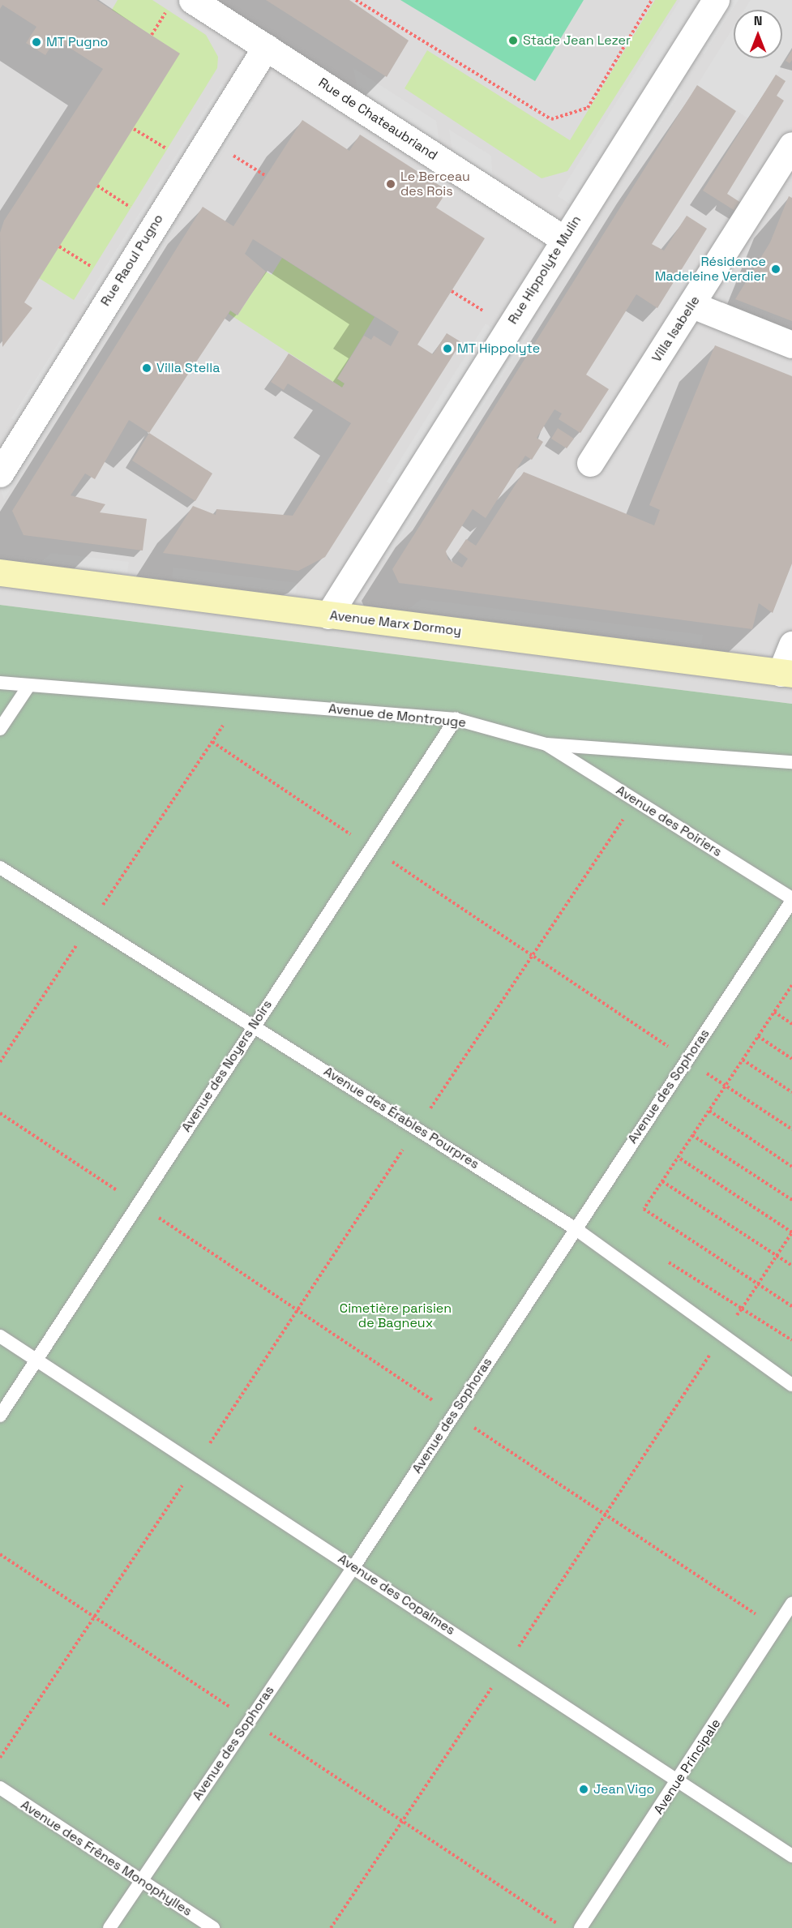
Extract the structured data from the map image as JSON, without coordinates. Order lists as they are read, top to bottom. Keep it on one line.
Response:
{"streets":{"main road":["Avenue Marx Dormoy"],"street":["Rue de Chateaubriand","Rue Raoul Pugno","Rue Hippolyte Mulin","Villa Isabelle"],"lane":["Avenue de Montrouge","Avenue des Poiriers","Avenue des Noyers Noirs","Avenue des Sophoras","Avenue des Érables Pourpres","Avenue des Copalmes","Avenue Principale","Avenue des Frênes Monophylles"]},"crossings":[["Rue de Chateaubriand","Rue Raoul Pugno"],["Rue de Chateaubriand","Rue Hippolyte Mulin"],["Rue Hippolyte Mulin","Avenue Marx Dormoy"],["Avenue de Montrouge","Avenue des Poiriers"],["Avenue de Montrouge","Avenue des Noyers Noirs"],["Avenue des Poiriers","Avenue des Sophoras"],["Avenue des Noyers Noirs","Avenue des Érables Pourpres"],["Avenue des Noyers Noirs","Avenue des Copalmes"],["Avenue des Sophoras","Avenue des Érables Pourpres"],["Avenue des Sophoras","Avenue des Copalmes"],["Avenue des Sophoras","Avenue des Frênes Monophylles"],["Avenue des Copalmes","Avenue Principale"]],"parks":["Cimetière parisien de Bagneux"],"places":["Stade Jean Lezer","MT Pugno","Le Berceau des Rois","Résidence Madeleine Verdier","MT Hippolyte","Villa Stella","Jean Vigo"],"north":"top"}
